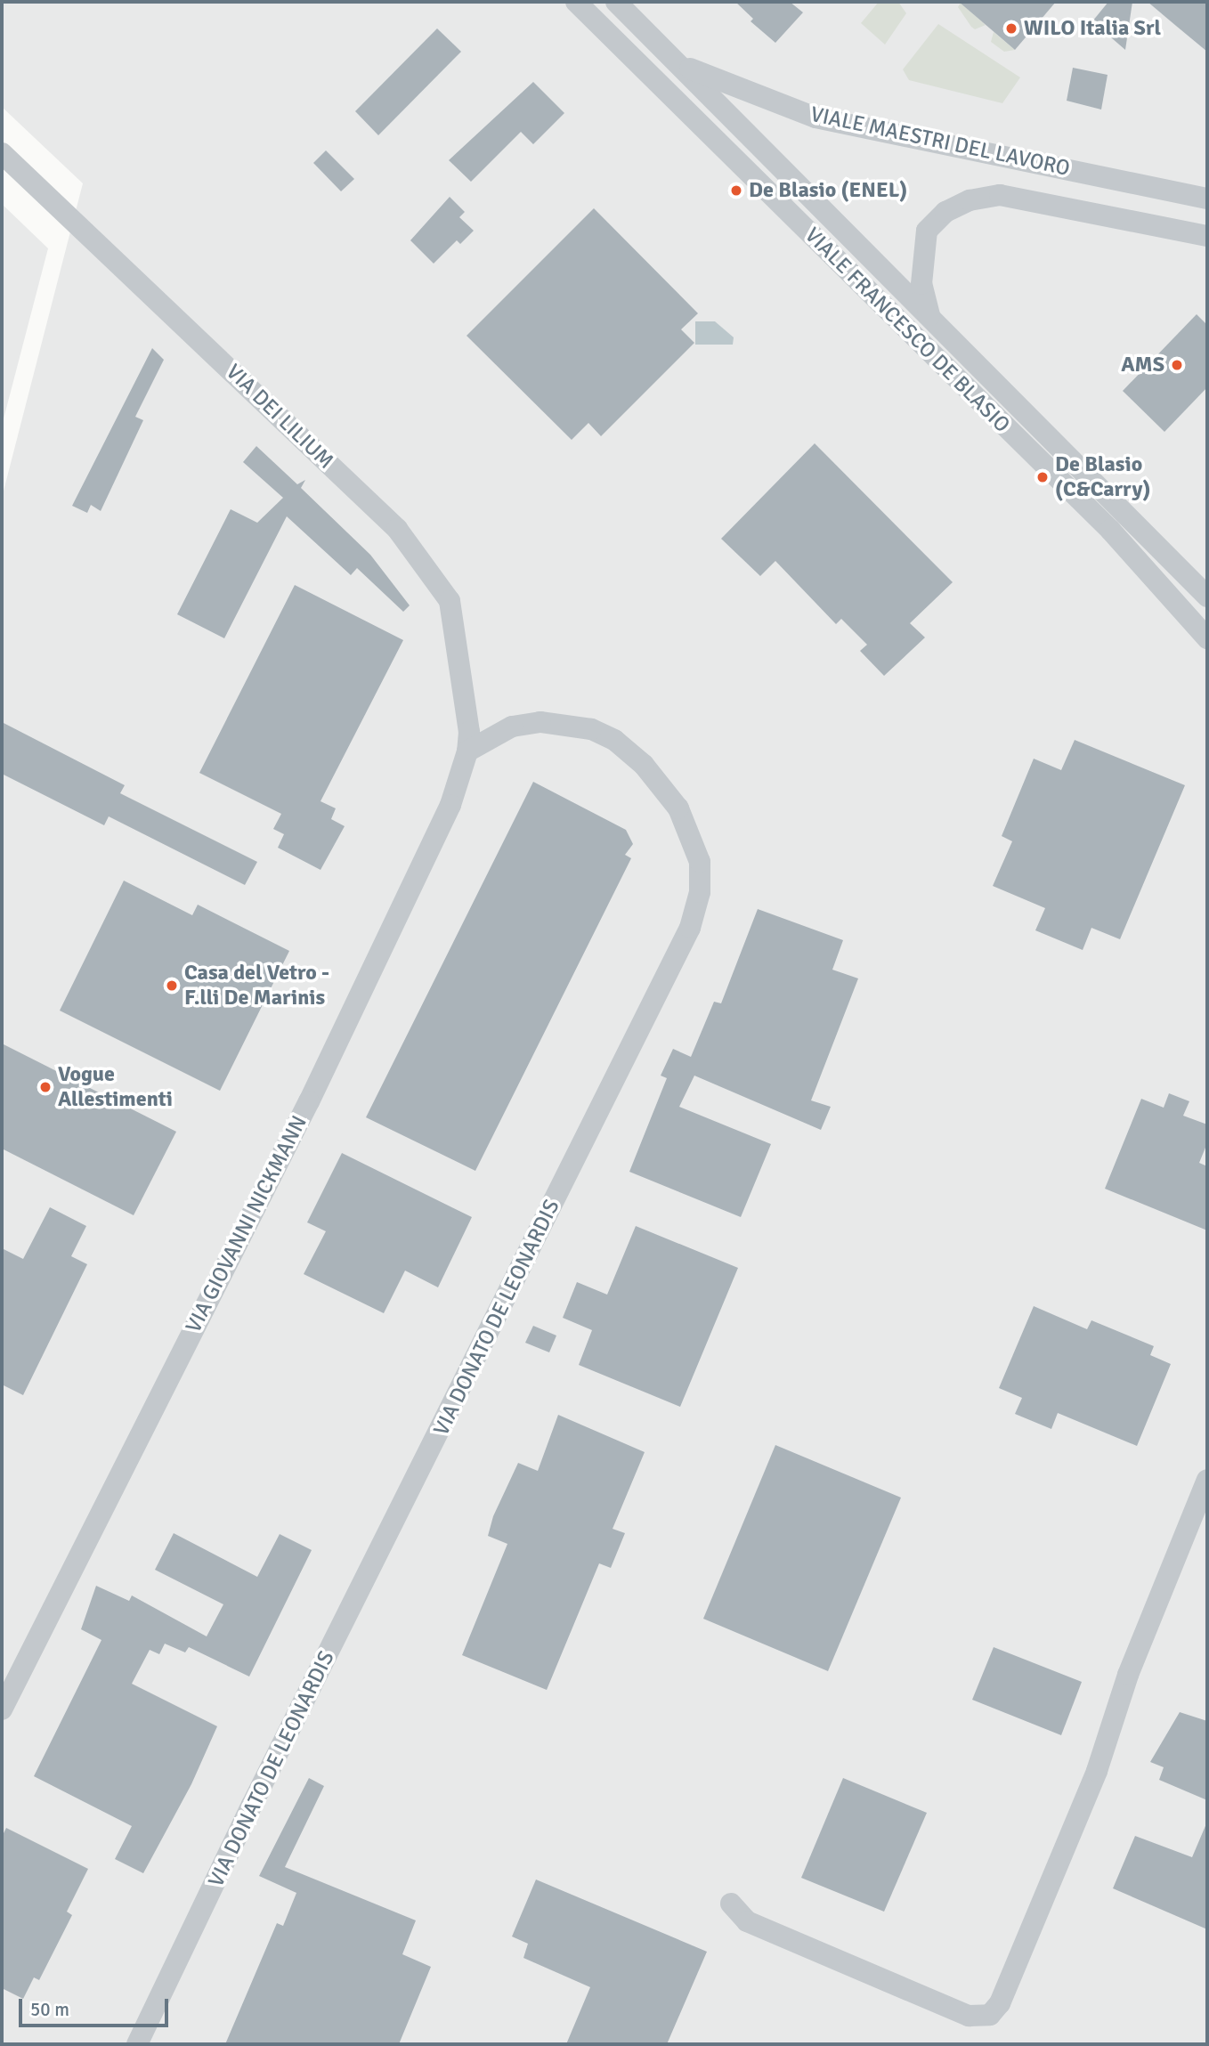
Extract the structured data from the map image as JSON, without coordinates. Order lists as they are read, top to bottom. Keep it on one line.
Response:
{"streets":{"street":["VIALE MAESTRI DEL LAVORO","VIALE FRANCESCO DE BLASIO","VIA DEI LILIUM","VIA GIOVANNI NICKMANN","VIA DONATO DE LEONARDIS"]},"crossings":[["VIALE MAESTRI DEL LAVORO","VIALE FRANCESCO DE BLASIO"],["VIA DEI LILIUM","VIA GIOVANNI NICKMANN"],["VIA DEI LILIUM","VIA DONATO DE LEONARDIS"],["VIA GIOVANNI NICKMANN","VIA DONATO DE LEONARDIS"]],"places":["WILO Italia Srl","De Blasio (ENEL)","AMS","De Blasio (C&Carry)","Casa del Vetro - F.lli De Marinis","Vogue Allestimenti"],"scale_bar":"50 m"}
